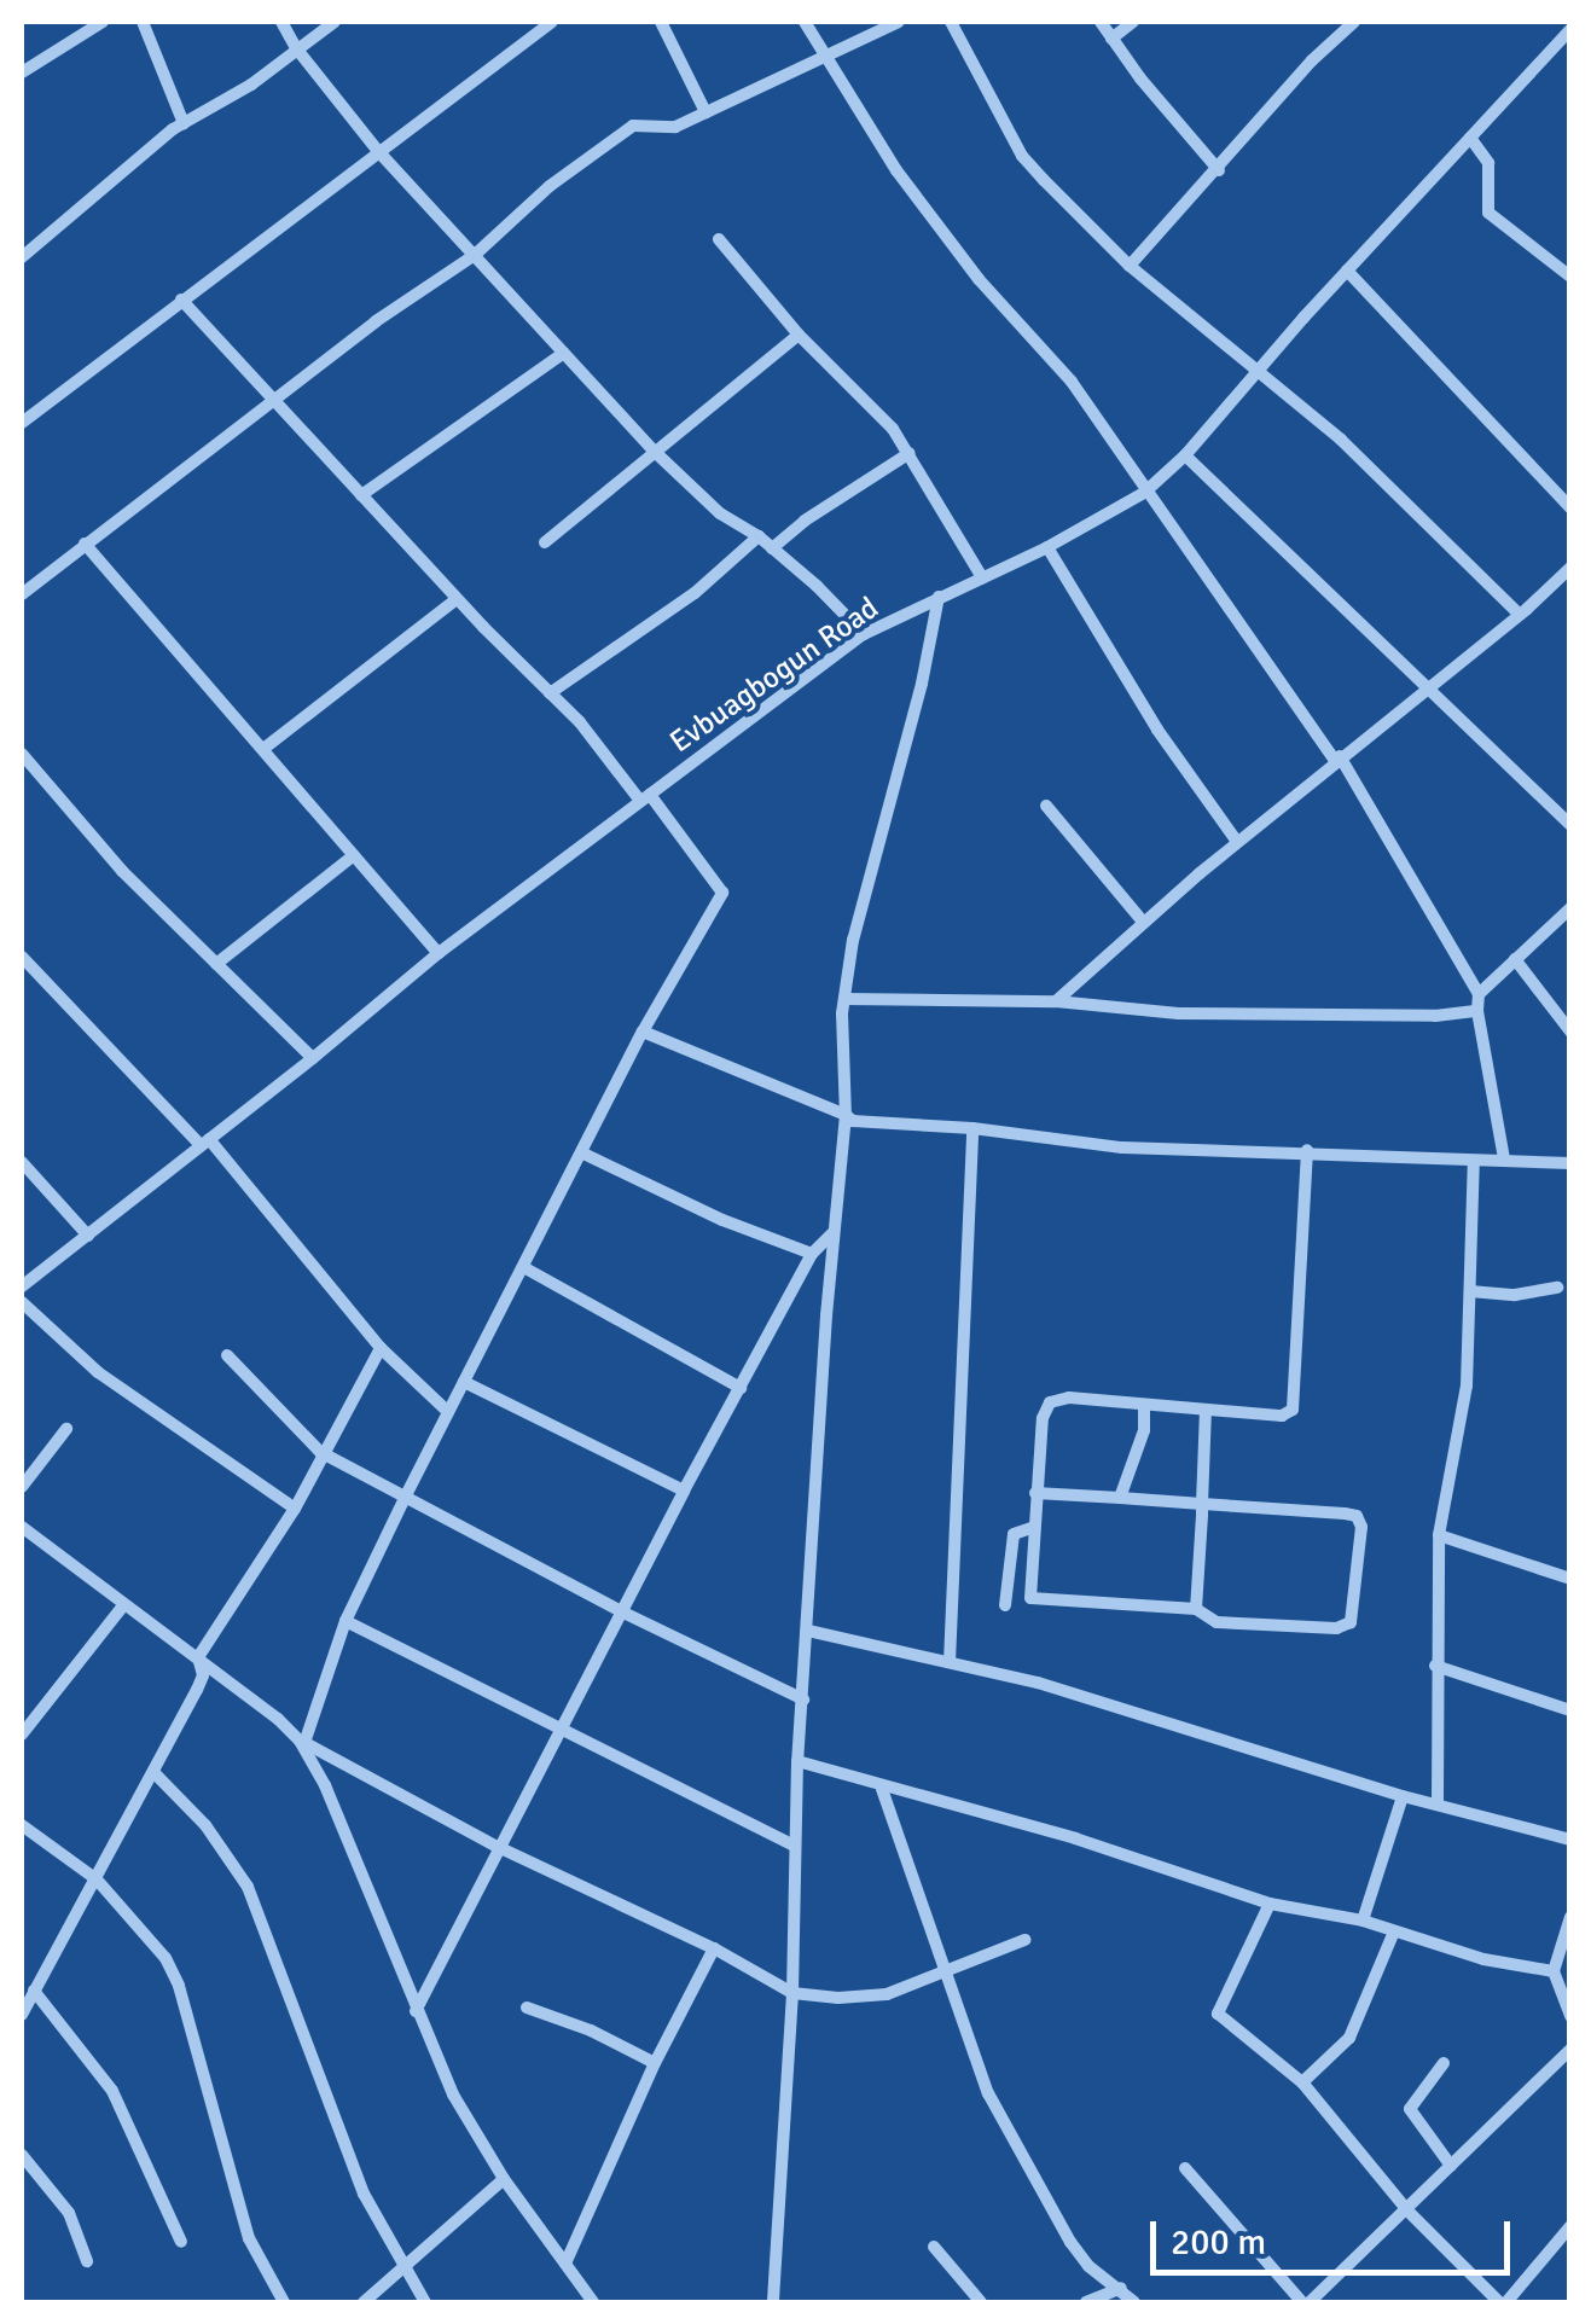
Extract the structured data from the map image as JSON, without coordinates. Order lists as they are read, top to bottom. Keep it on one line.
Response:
{"streets":{"street":["Evbuagbogun Road"]},"scale_bar":"200 m"}
